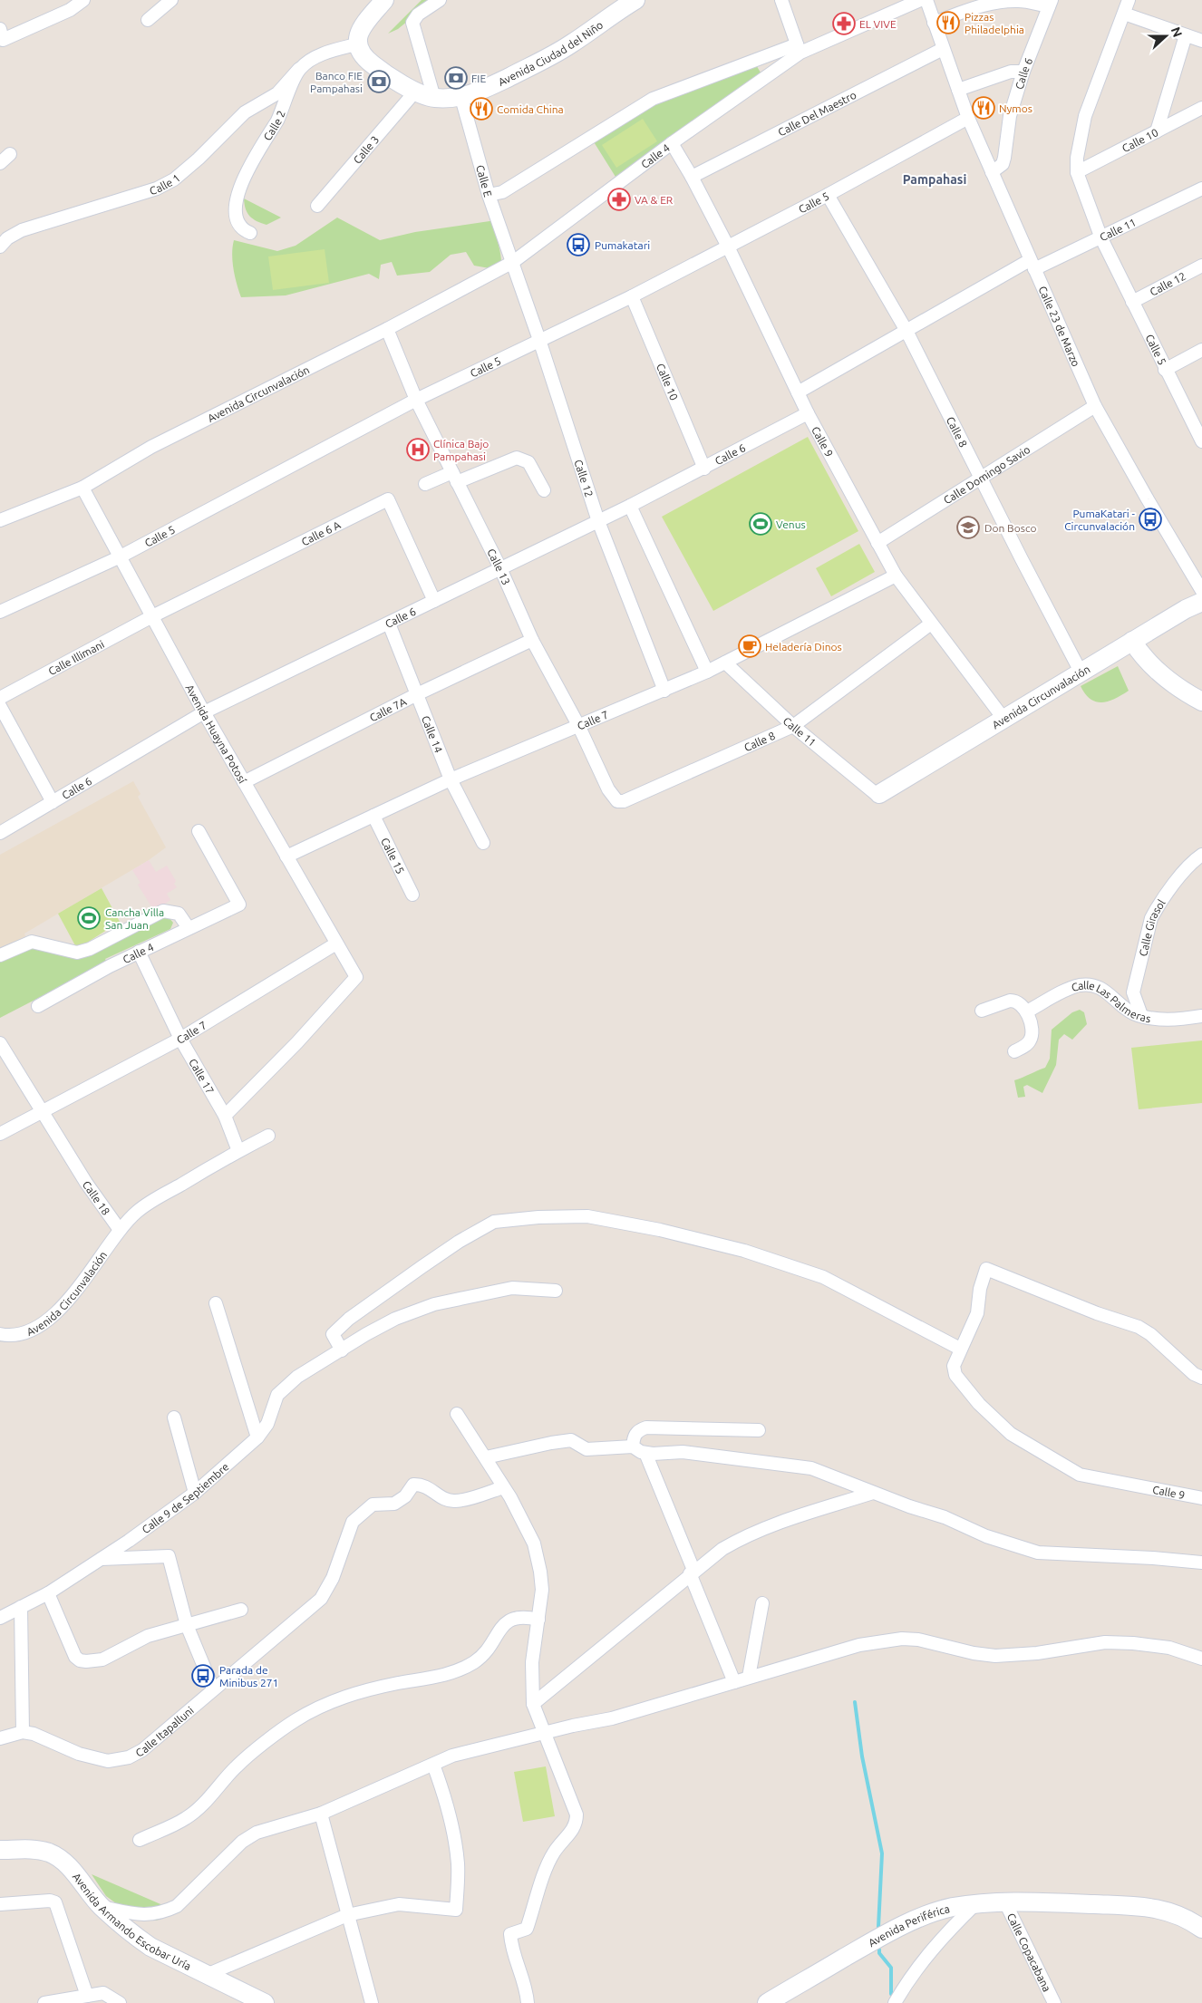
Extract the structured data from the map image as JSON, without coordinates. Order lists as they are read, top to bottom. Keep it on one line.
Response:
{"streets":{"main road":["Avenida Ciudad del Niño","Avenida Circunvalación","Avenida Armando Escobar Uría","Avenida Periférica"],"street":["Calle 6","Calle Del Maestro","Calle 2","Calle 10","Calle 3","Calle 4","Calle E","Calle 1","Calle 5","Calle 11","Calle 12","Calle 23 de Marzo","Calle 8","Calle 9","Calle Domingo Savio","Calle 6 A","Calle 13","Calle Illimani","Calle 7A","Calle 7","Avenida Huayna Potosí","Calle 14","Calle 15","Calle Girasol","Calle Las Palmeras","Calle 17","Calle 18","Calle 9 de Septiembre","Calle Itapalluni","Calle Copacabana"]},"crossings":[["Avenida Ciudad del Niño","Calle 3"],["Avenida Ciudad del Niño","Calle E"],["Calle 6","Calle 10"],["Calle 6","Calle 12"],["Calle 6","Calle 23 de Marzo"],["Calle 6","Calle 9"],["Calle 6","Calle 6 A"],["Calle 6","Calle 13"],["Calle 6","Avenida Huayna Potosí"],["Calle 6","Calle 14"],["Calle Del Maestro","Calle 23 de Marzo"],["Calle Del Maestro","Calle 9"],["Calle 2","Calle 1"],["Calle 10","Calle 5"],["Calle 4","Calle E"],["Calle 4","Calle 12"],["Calle 4","Avenida Circunvalación"],["Calle 4","Calle 9"],["Calle 4","Calle 17"],["Calle E","Calle 12"],["Calle E","Avenida Circunvalación"],["Calle 5","Calle 11"],["Calle 5","Calle 12"],["Calle 5","Calle 23 de Marzo"],["Calle 5","Calle 8"],["Calle 5","Calle 9"],["Calle 5","Calle 13"],["Calle 5","Avenida Huayna Potosí"],["Calle 11","Calle 23 de Marzo"],["Calle 11","Avenida Circunvalación"],["Calle 11","Calle 8"],["Calle 11","Calle 7"],["Calle 12","Avenida Circunvalación"],["Calle 12","Calle 7"],["Calle 23 de Marzo","Calle Domingo Savio"],["Avenida Circunvalación","Calle 8"],["Avenida Circunvalación","Calle 9"],["Avenida Circunvalación","Calle 13"],["Avenida Circunvalación","Avenida Huayna Potosí"],["Avenida Circunvalación","Calle 18"],["Calle 8","Calle 9"],["Calle 8","Calle Domingo Savio"],["Calle 8","Calle 13"],["Calle 9","Calle Domingo Savio"],["Calle 9","Calle 7"],["Calle 6 A","Calle Illimani"],["Calle 6 A","Avenida Huayna Potosí"],["Calle 13","Calle 7A"],["Calle 13","Calle 7"],["Calle Illimani","Avenida Huayna Potosí"],["Calle 7A","Avenida Huayna Potosí"],["Calle 7A","Calle 14"],["Calle 7","Avenida Huayna Potosí"],["Calle 7","Calle 14"],["Calle 7","Calle 15"],["Calle 7","Calle 17"],["Calle 7","Calle 18"],["Avenida Huayna Potosí","Calle 17"],["Calle Girasol","Calle Las Palmeras"],["Avenida Periférica","Calle Copacabana"]],"districts":["Pampahasi"],"places":{"restaurant":["Pizzas Philadelphia","Nymos","Comida China"],"pharmacy":["EL VIVE","VA & ER"],"bank":["FIE","Banco FIE Pampahasi"],"bus stop":["Pumakatari","PumaKatari - Circunvalación","Parada de Minibus 271"],"hospital":["Clínica Bajo Pampahasi"],"sports":["Venus","Cancha Villa San Juan"],"school or university":["Don Bosco"],"cafe":["Heladería Dinos"]},"north":"right"}
